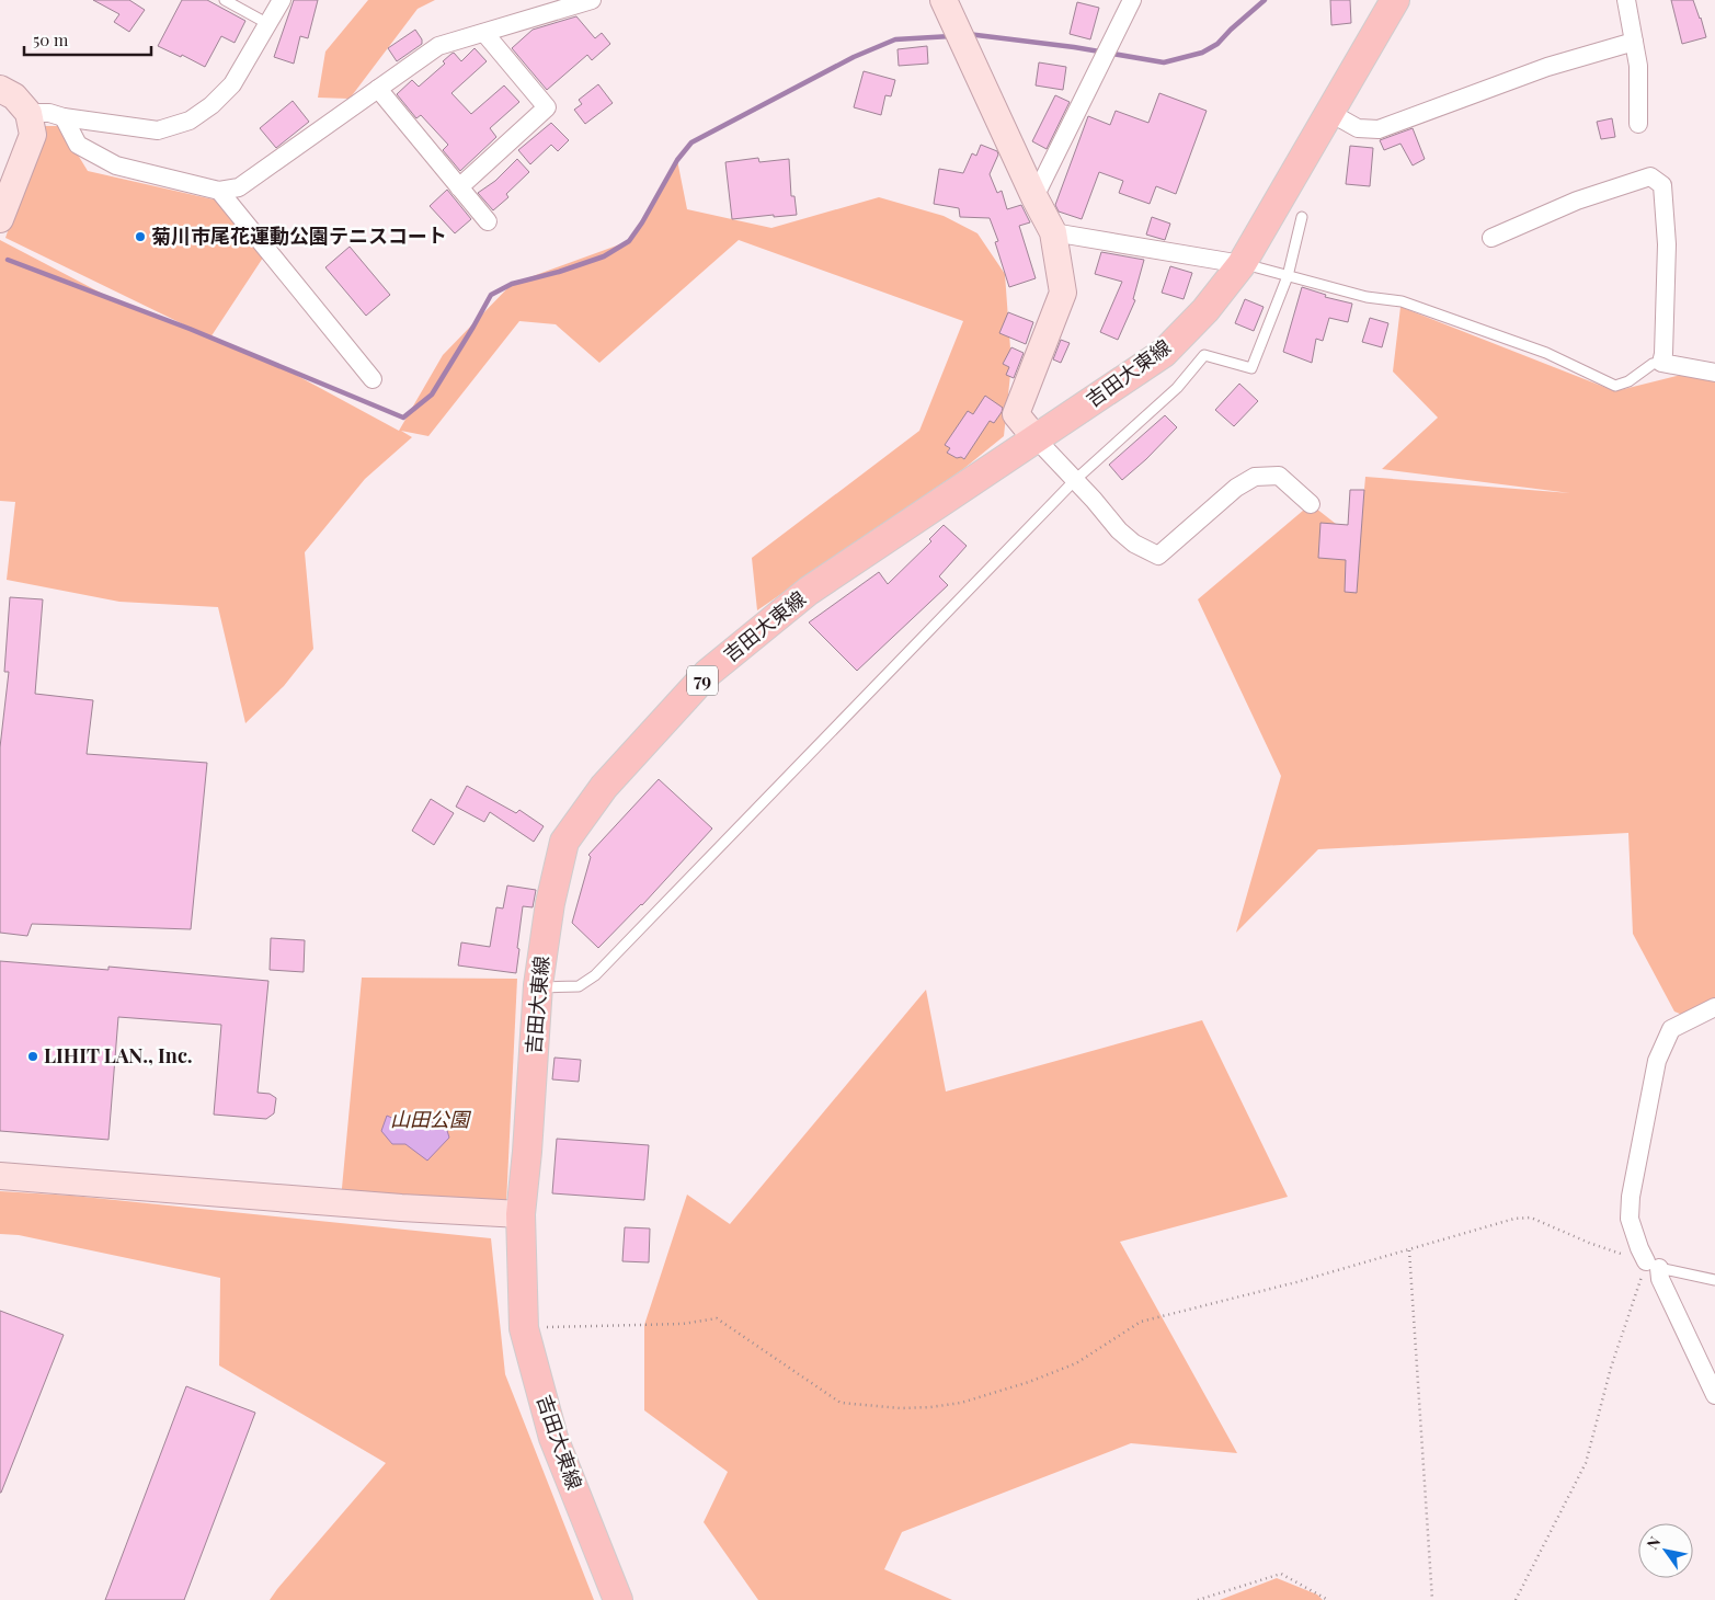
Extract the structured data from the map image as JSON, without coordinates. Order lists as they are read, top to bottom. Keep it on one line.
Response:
{"streets":{"main road":["吉田大東線","79"]},"parks":["山田公園"],"places":["菊川市尾花運動公園テニスコート","LIHIT LAN., Inc."],"scale_bar":"50 m","north":"top left"}
